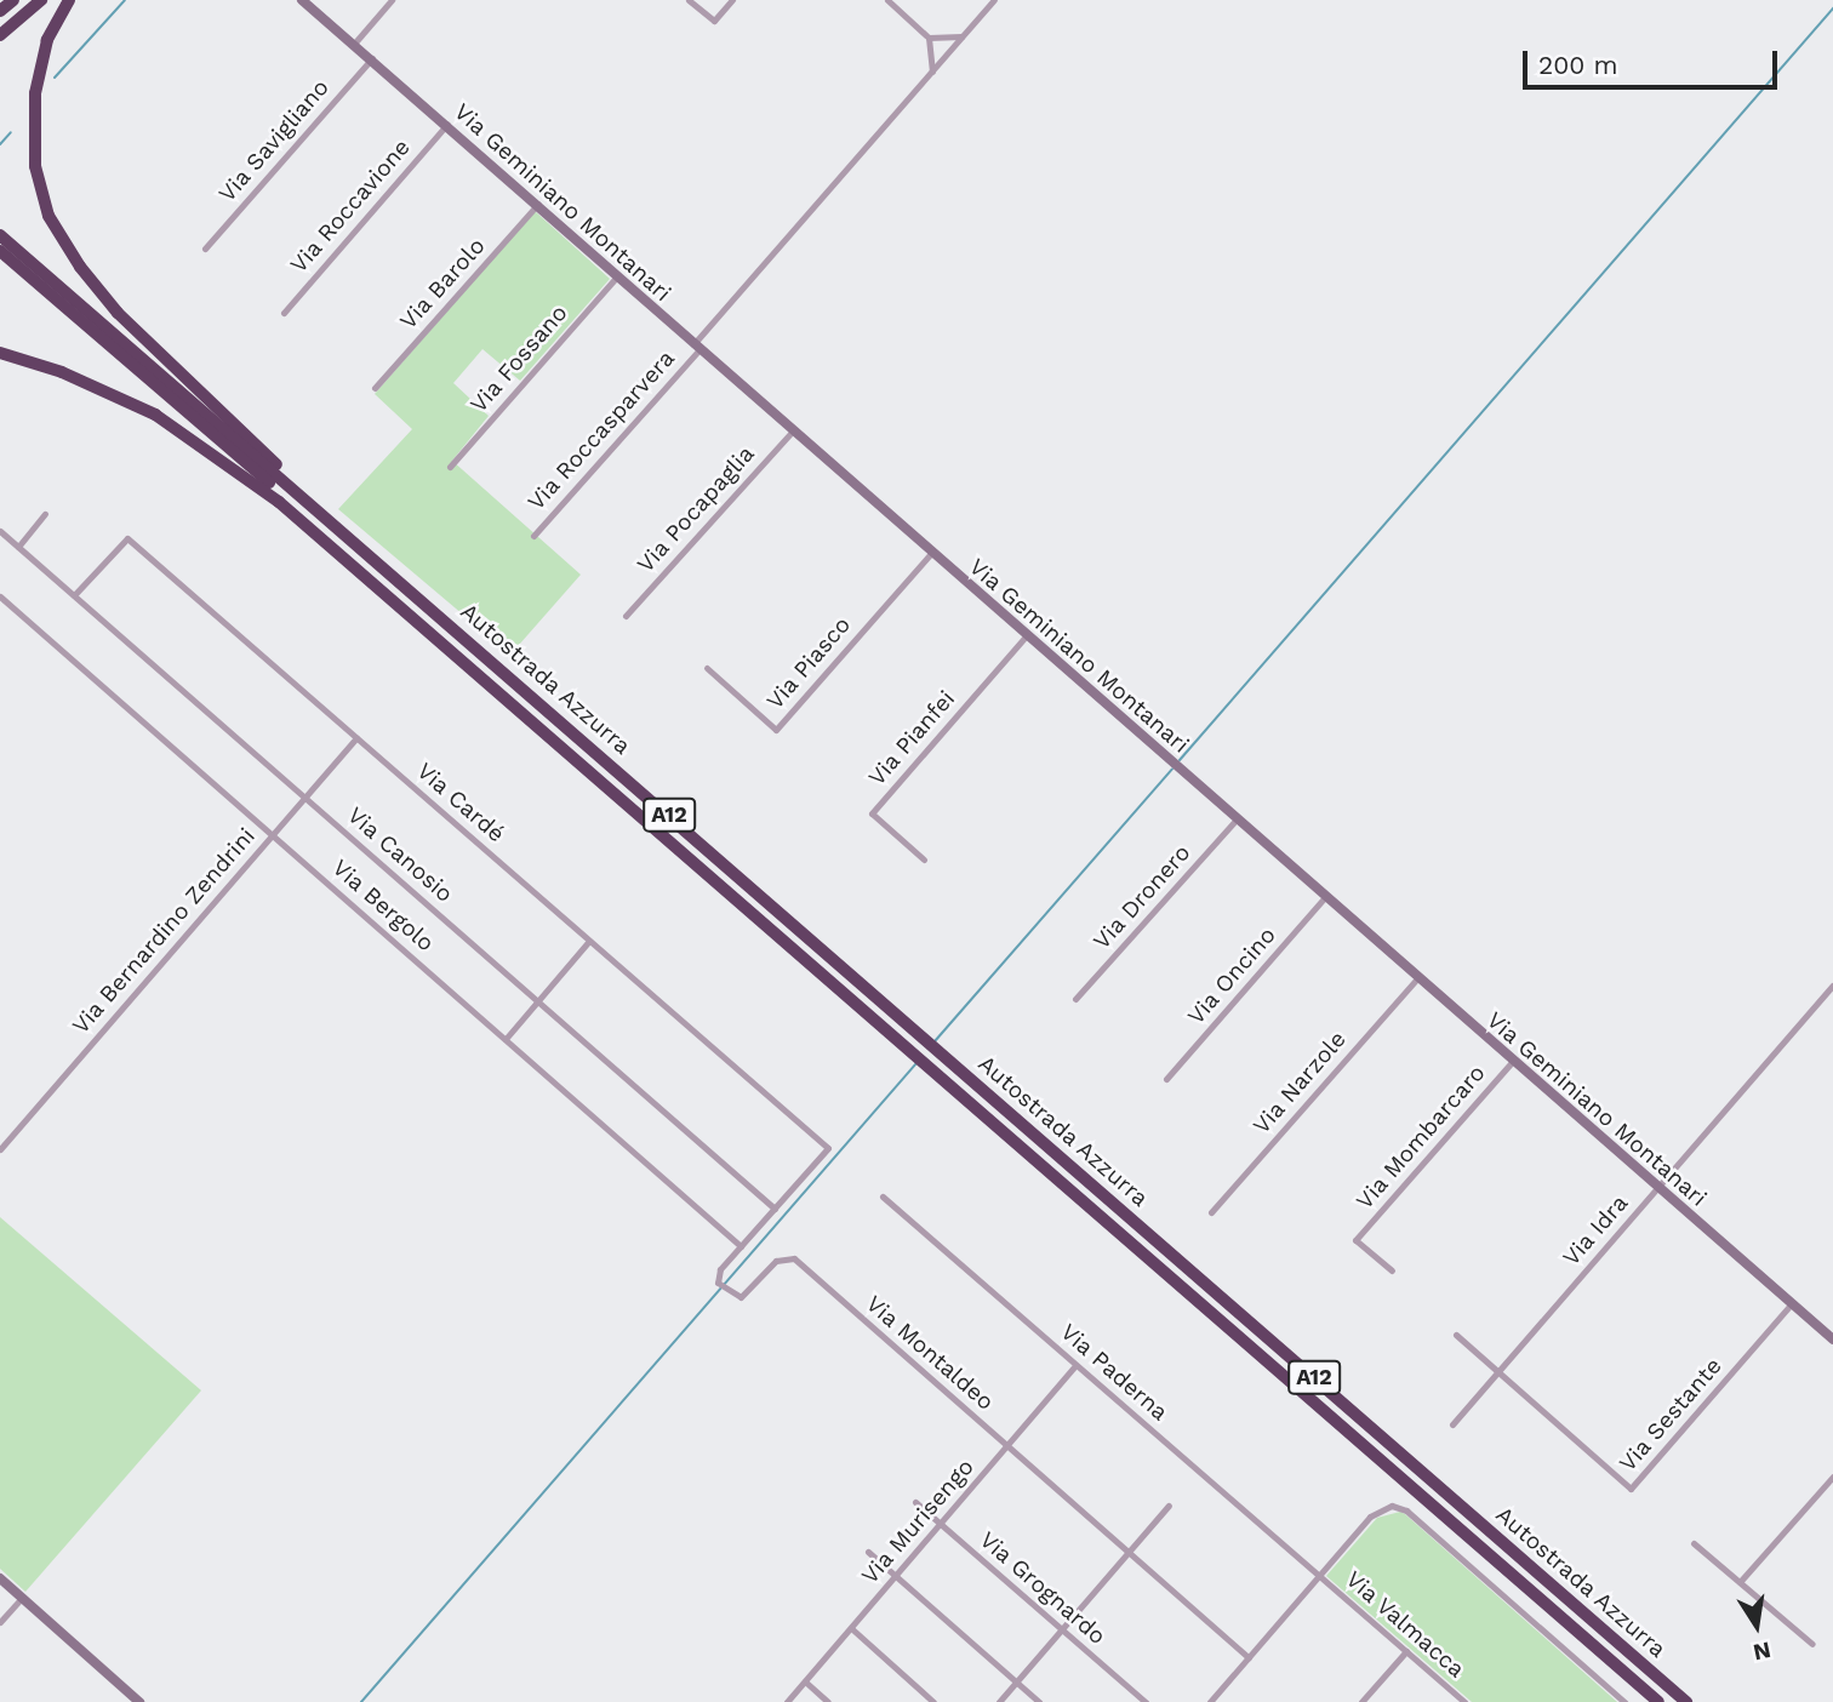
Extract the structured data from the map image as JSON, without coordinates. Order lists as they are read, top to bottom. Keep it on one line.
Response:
{"streets":{"highway":["Autostrada Azzurra","A12"],"street":["Via Savigliano","Via Geminiano Montanari","Via Roccavione","Via Barolo","Via Fossano","Via Roccasparvera","Via Pocapaglia","Via Piasco","Via Pianfei","Via Cardé","Via Canosio","Via Dronero","Via Bergolo","Via Bernardino Zendrini","Via Oncino","Via Narzole","Via Mombarcaro","Via Idra","Via Montaldeo","Via Paderna","Via Sestante","Via Murisengo","Via Grognardo","Via Valmacca"]},"crossings":[["Via Savigliano","Via Geminiano Montanari"],["Via Geminiano Montanari","Via Roccavione"],["Via Geminiano Montanari","Via Barolo"],["Via Geminiano Montanari","Via Fossano"],["Via Geminiano Montanari","Via Roccasparvera"],["Via Geminiano Montanari","Via Pocapaglia"],["Via Geminiano Montanari","Via Piasco"],["Via Geminiano Montanari","Via Pianfei"],["Via Geminiano Montanari","Via Dronero"],["Via Geminiano Montanari","Via Oncino"],["Via Geminiano Montanari","Via Narzole"],["Via Geminiano Montanari","Via Mombarcaro"],["Via Geminiano Montanari","Via Idra"],["Via Geminiano Montanari","Via Sestante"],["Via Cardé","Via Canosio"],["Via Cardé","Via Bernardino Zendrini"],["Via Cardé","Via Montaldeo"],["Via Canosio","Via Bernardino Zendrini"],["Via Canosio","Via Montaldeo"],["Via Bergolo","Via Bernardino Zendrini"],["Via Bergolo","Via Montaldeo"],["Via Idra","Via Sestante"],["Via Montaldeo","Via Murisengo"],["Via Paderna","Via Murisengo"],["Via Paderna","Via Valmacca"],["Via Murisengo","Via Grognardo"]],"scale_bar":"200 m","north":"bottom"}
